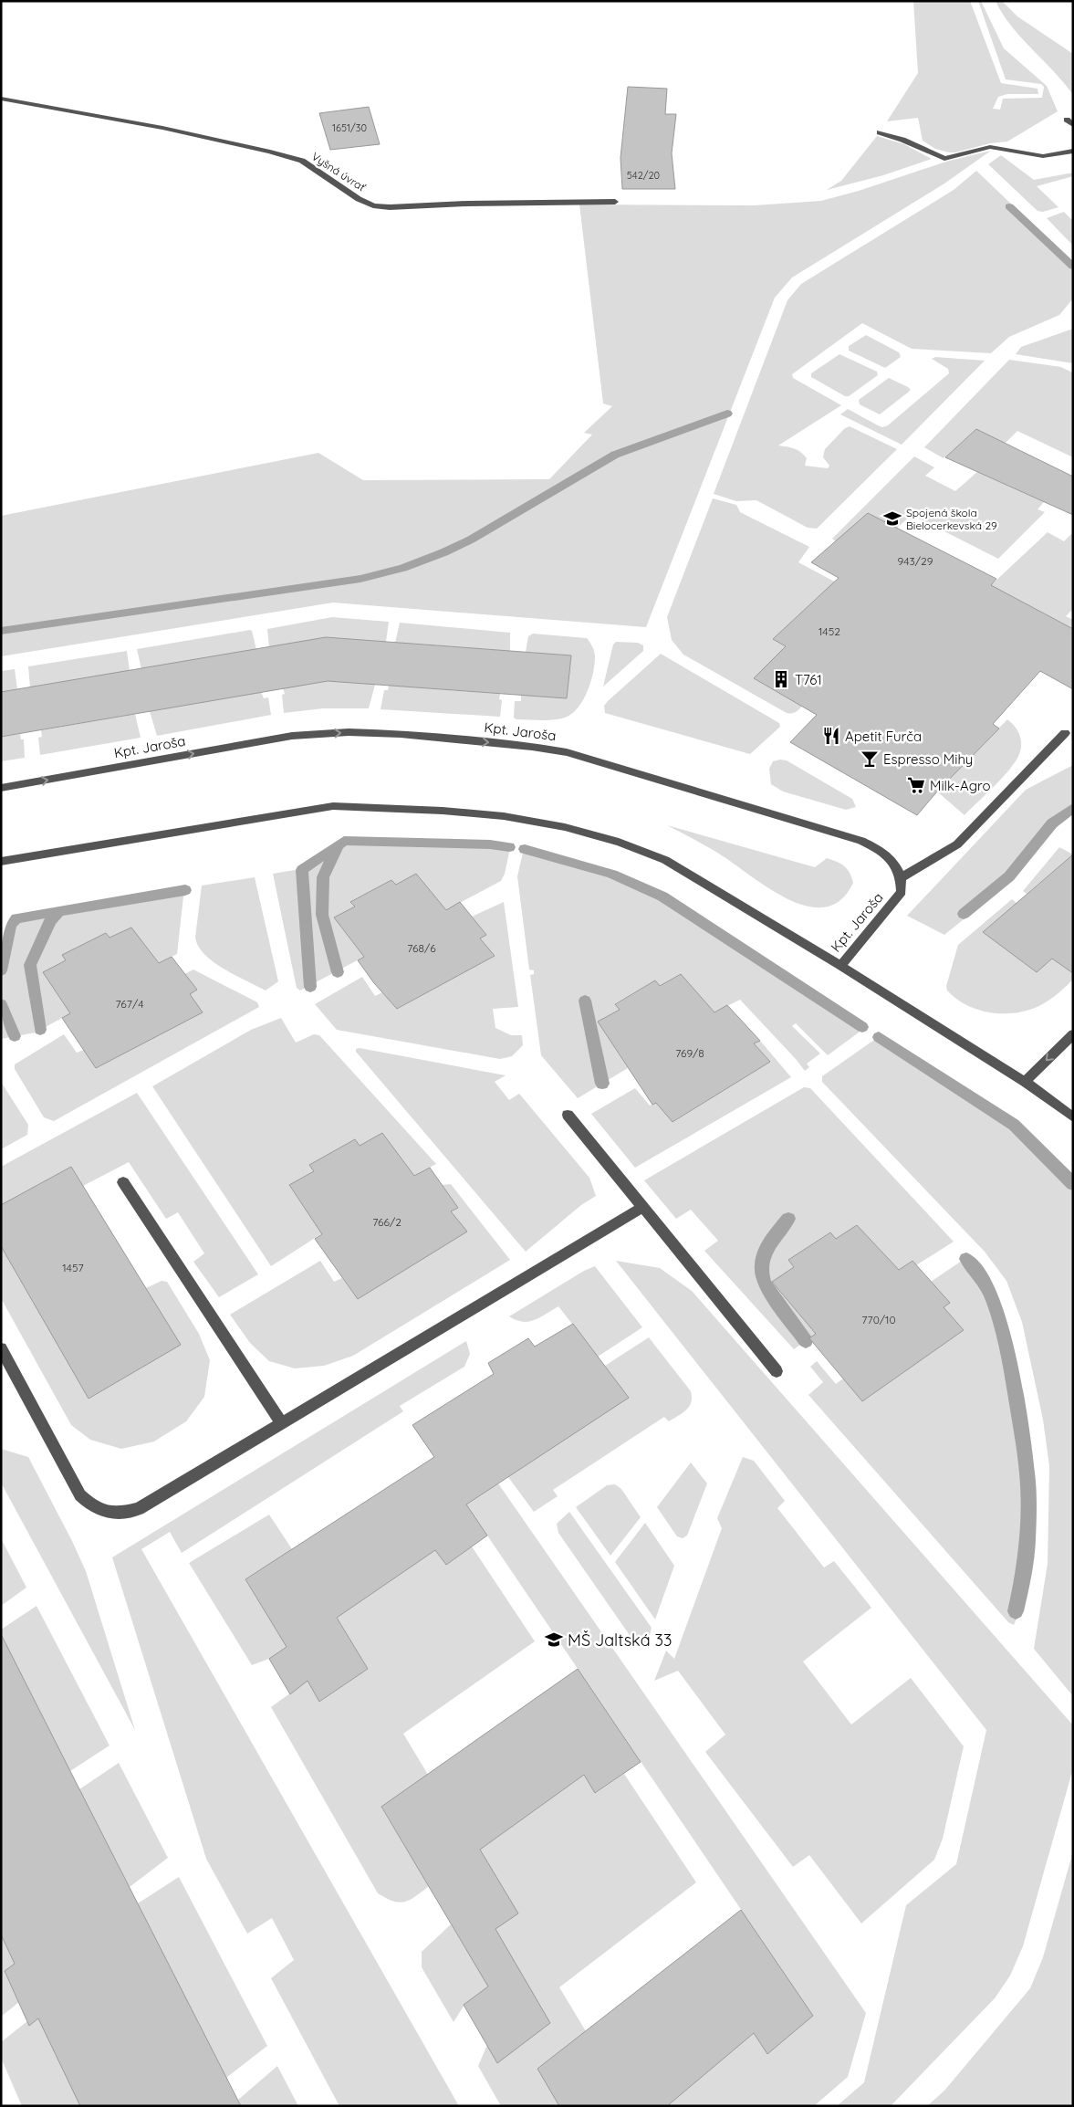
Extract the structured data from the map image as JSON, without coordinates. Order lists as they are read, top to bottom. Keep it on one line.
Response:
{"streets":{"street":["Vyšná úvrať","Kpt. Jaroša"]},"places":{"school or university":["Spojená škola Bielocerkevská 29","MŠ Jaltská 33"],"building":["T761"],"restaurant":["Apetit Furča"],"bar":["Espresso Mihy"],"supermarket":["Milk-Agro"]},"house_numbers":["1651/30","542/20","943/29","1452","768/6","767/4","769/8","766/2","1457","770/10"]}
